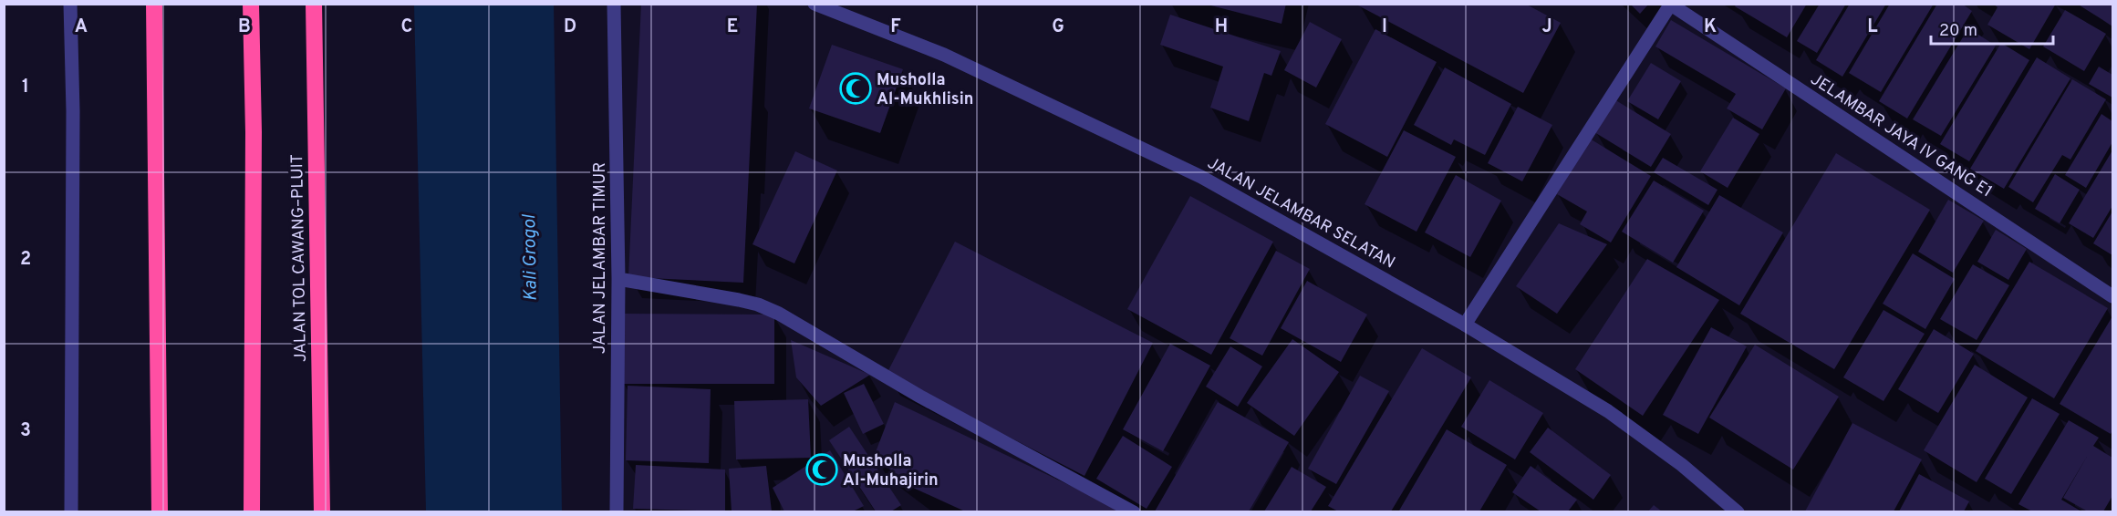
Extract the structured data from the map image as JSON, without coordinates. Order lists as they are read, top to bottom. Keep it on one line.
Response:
{"streets":{"highway":["JALAN TOL CAWANG–PLUIT"],"street":["JELAMBAR JAYA IV GANG E1","JALAN JELAMBAR SELATAN","JALAN JELAMBAR TIMUR"]},"water":["Kali Grogol"],"places":{"mosque":["Musholla Al-Mukhlisin","Musholla Al-Muhajirin"]},"scale_bar":"20 m","grid":{"columns":["A","B","C","D","E","F","G","H","I","J","K","L"],"rows":["1","2","3"]}}
